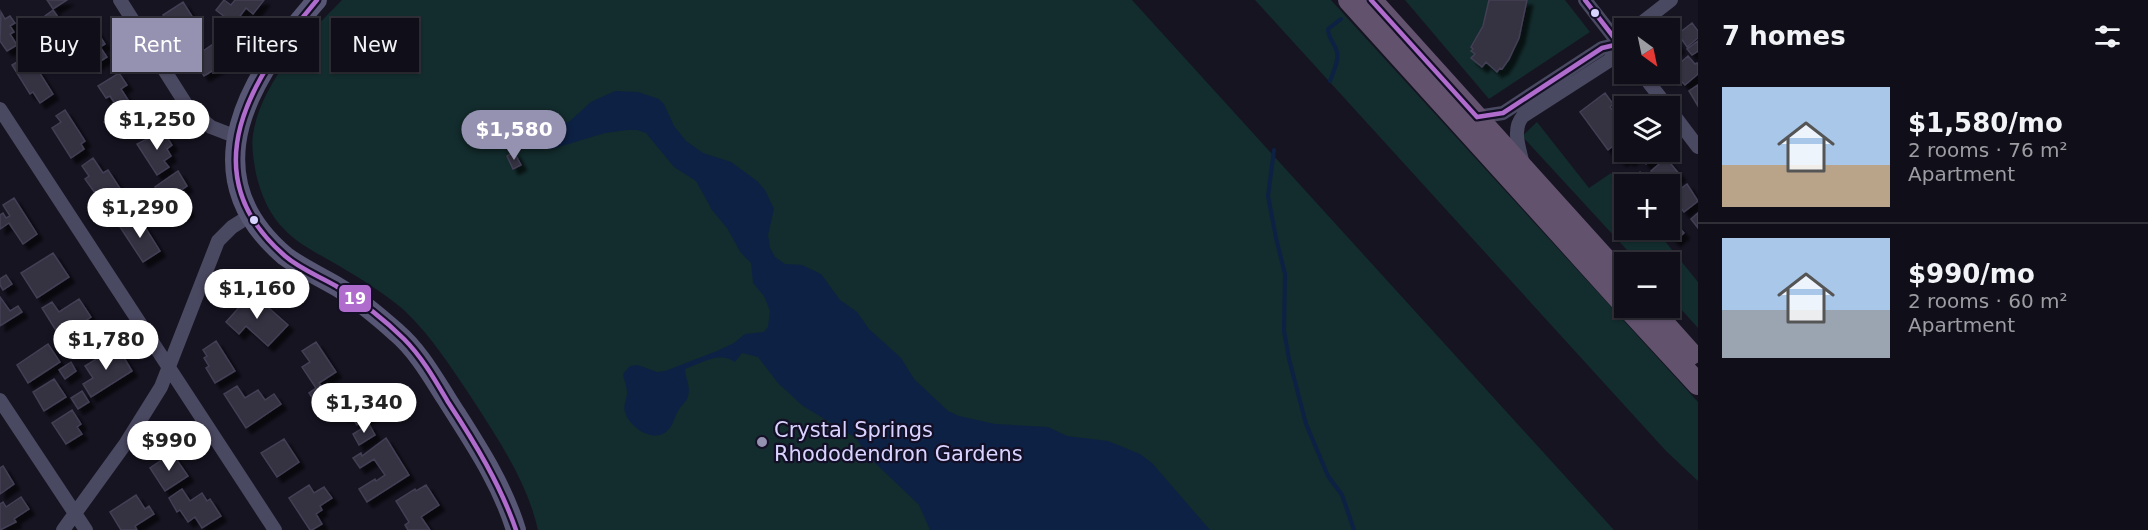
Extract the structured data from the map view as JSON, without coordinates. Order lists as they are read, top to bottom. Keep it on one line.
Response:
{"places":["Crystal Springs Rhododendron Gardens"],"lines":["transit line 19"],"north":"bottom right","page":{"heading":"7 homes","map_buttons":["+","−"],"chip":["Buy","Rent","Filters","New"],"list":[{"name":"$1,580/mo","note":"2 rooms · 76 m² · Apartment"},{"name":"$990/mo","note":"2 rooms · 60 m² · Apartment"}],"price":["$1,250","$1,580","$1,290","$1,160","$1,780","$1,340","$990"]}}
